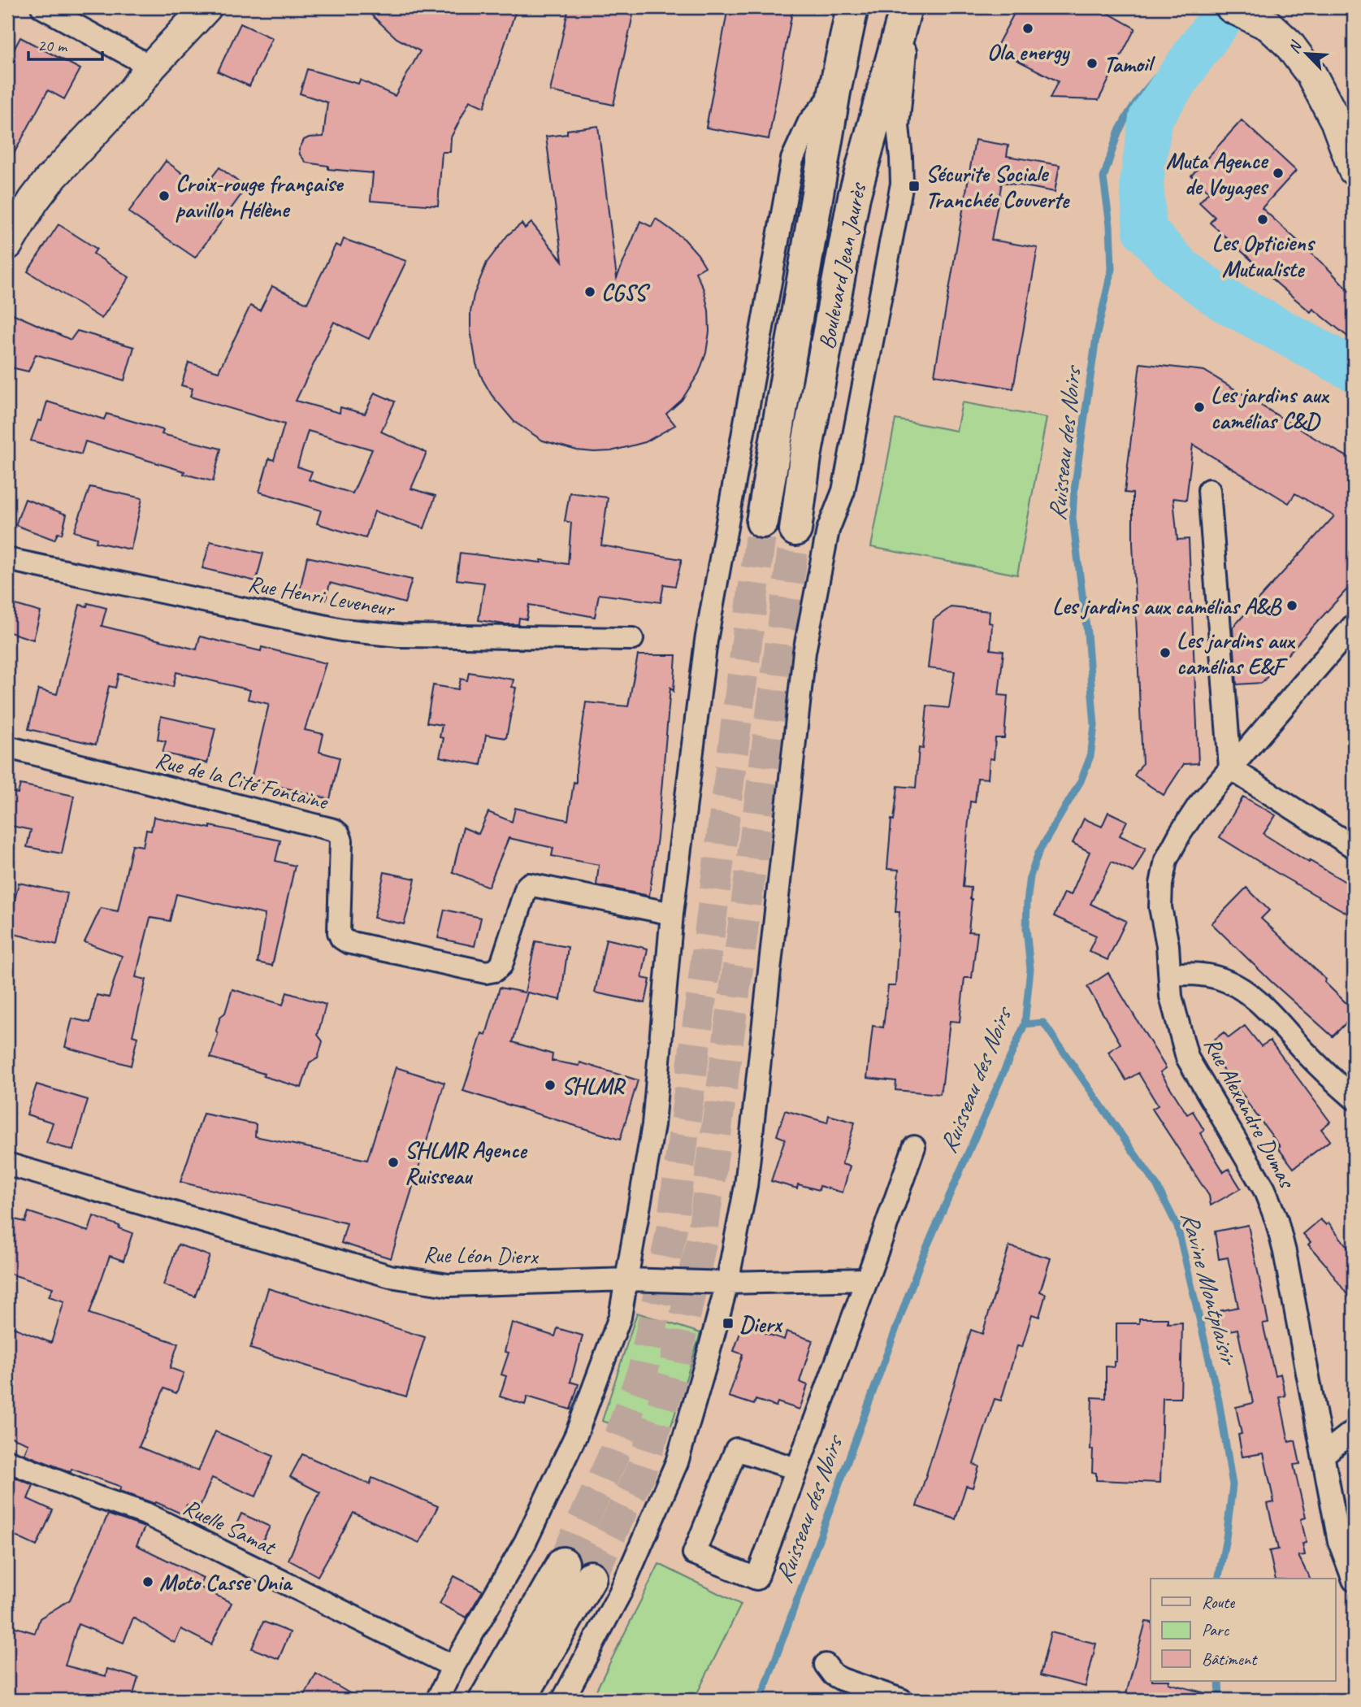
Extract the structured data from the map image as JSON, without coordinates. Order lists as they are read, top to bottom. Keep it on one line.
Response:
{"streets":{"main road":["Boulevard Jean Jaurès"],"street":["Rue Henri Leveneur","Rue de la Cité Fontaine","Rue Alexandre Dumas","Rue Léon Dierx","Ruelle Samat"]},"water":["Ruisseau des Noirs","Ravine Montplaisir"],"places":{"other":["Ola energy","Tamoil","Muta Agence de Voyages","Croix-rouge française pavillon Hélène","Les Opticiens Mutualiste","CGSS","Les jardins aux camélias C&D","Les jardins aux camélias A&B","Les jardins aux camélias E&F","SHLMR","SHLMR Agence Ruisseau","Moto Casse Onia"],"transit":["Sécurite Sociale Tranchée Couverte","Dierx"]},"legend":["Route","Parc","Bâtiment"],"scale_bar":"20 m","north":"top left"}
